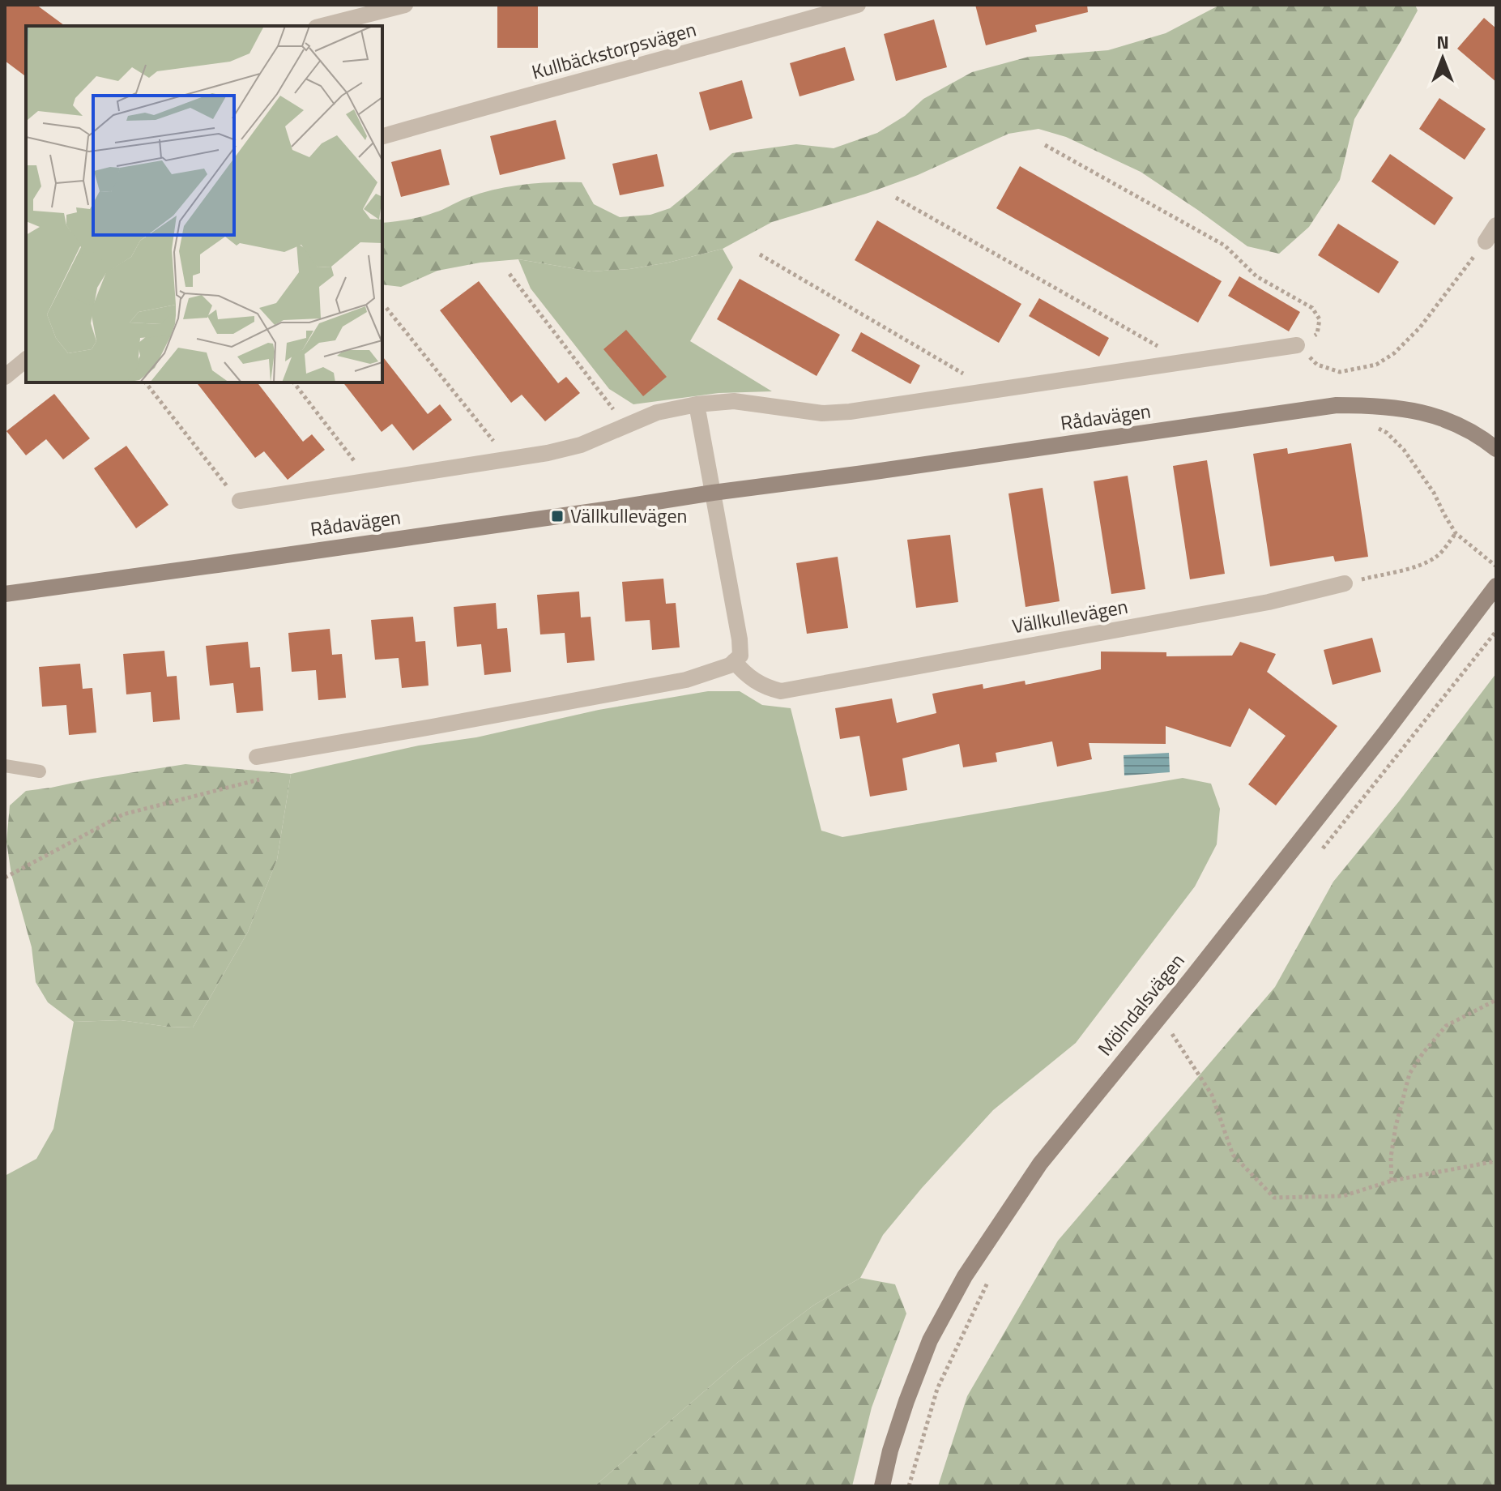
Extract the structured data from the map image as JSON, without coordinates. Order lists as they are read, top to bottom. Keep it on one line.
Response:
{"streets":{"street":["Kullbäckstorpsvägen","Rådavägen","Vällkullevägen","Mölndalsvägen"]},"places":{"transit":["Vällkullevägen"]},"north":"top"}
